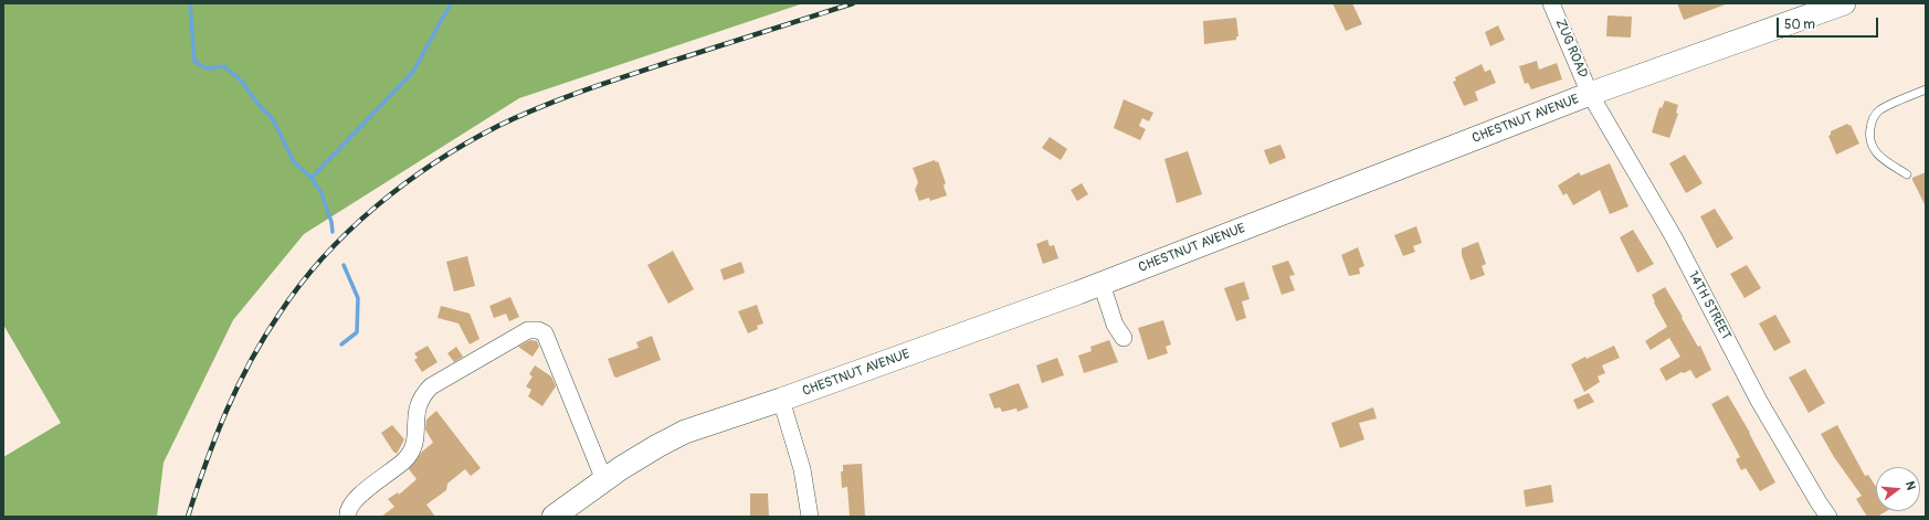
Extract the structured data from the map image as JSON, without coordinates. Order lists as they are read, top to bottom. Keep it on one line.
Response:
{"streets":{"street":["ZUG ROAD","CHESTNUT AVENUE","14TH STREET"]},"crossings":[["ZUG ROAD","CHESTNUT AVENUE"],["ZUG ROAD","14TH STREET"],["CHESTNUT AVENUE","14TH STREET"]],"scale_bar":"50 m","north":"right"}
